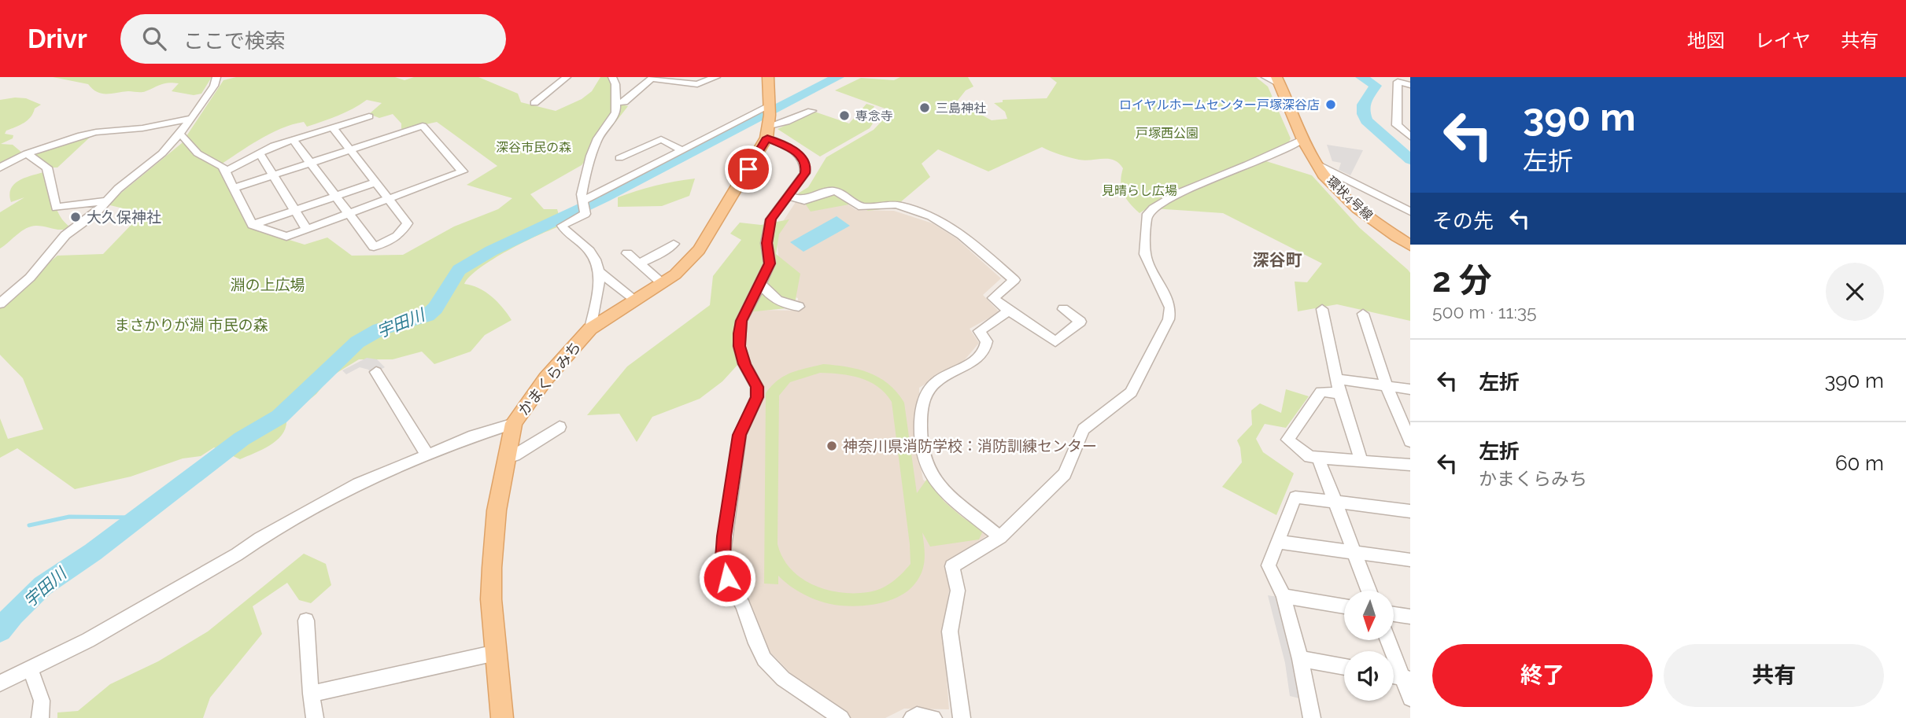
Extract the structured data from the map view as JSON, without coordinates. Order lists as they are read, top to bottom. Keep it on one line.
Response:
{"streets":{"main road":["環状4号線","かまくらみち"]},"districts":["深谷町"],"water":["宇田川"],"parks":["戸塚西公園","深谷市民の森","見晴らし広場","淵の上広場","まさかりが淵 市民の森"],"places":["ロイヤルホームセンター戸塚深谷店","三島神社","専念寺","大久保神社","神奈川県消防学校：消防訓練センター"],"north":"bottom","page":{"header":"Drivr","search":"ここで検索","nav":["地図","レイヤ","共有"],"turn":["390 m","左折"],"then":"その先","heading":["2 分","500 m · 11:35"],"list":[{"name":"左折","value":"390 m"},{"name":"左折","note":"かまくらみち","value":"60 m"}],"buttons":["終了","共有"]}}
